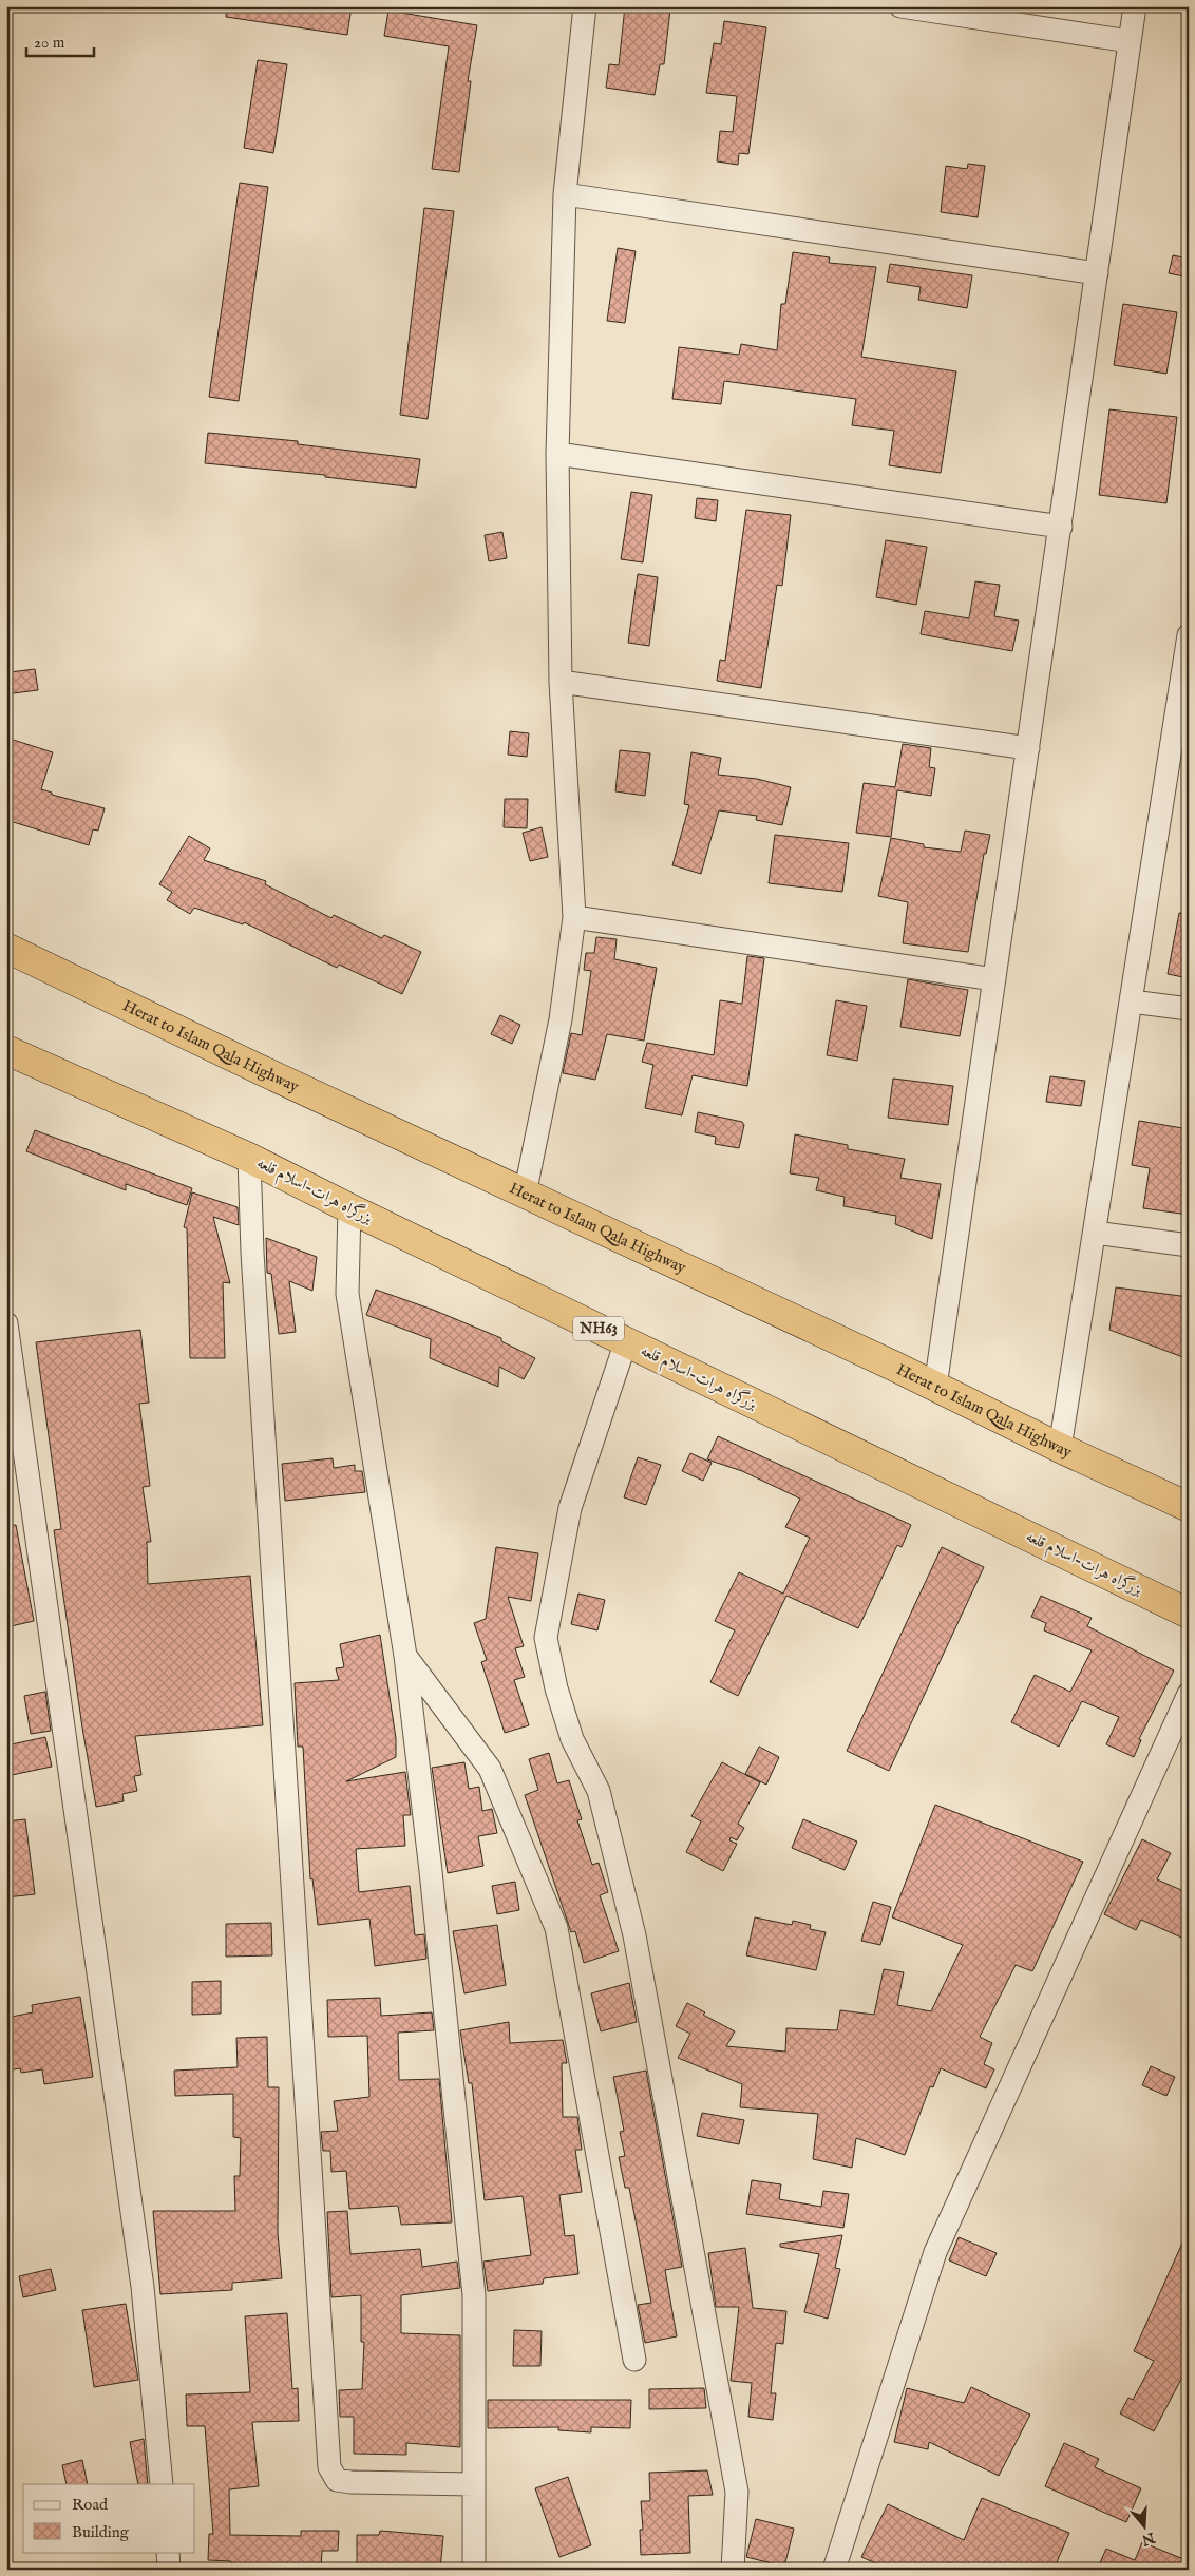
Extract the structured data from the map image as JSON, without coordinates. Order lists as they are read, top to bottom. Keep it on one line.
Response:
{"streets":{"highway":["Herat to Islam Qala Highway","بزرگراه هرات-اسلام قلعه","NH63"]},"legend":["Road","Building"],"scale_bar":"20 m","north":"bottom"}
